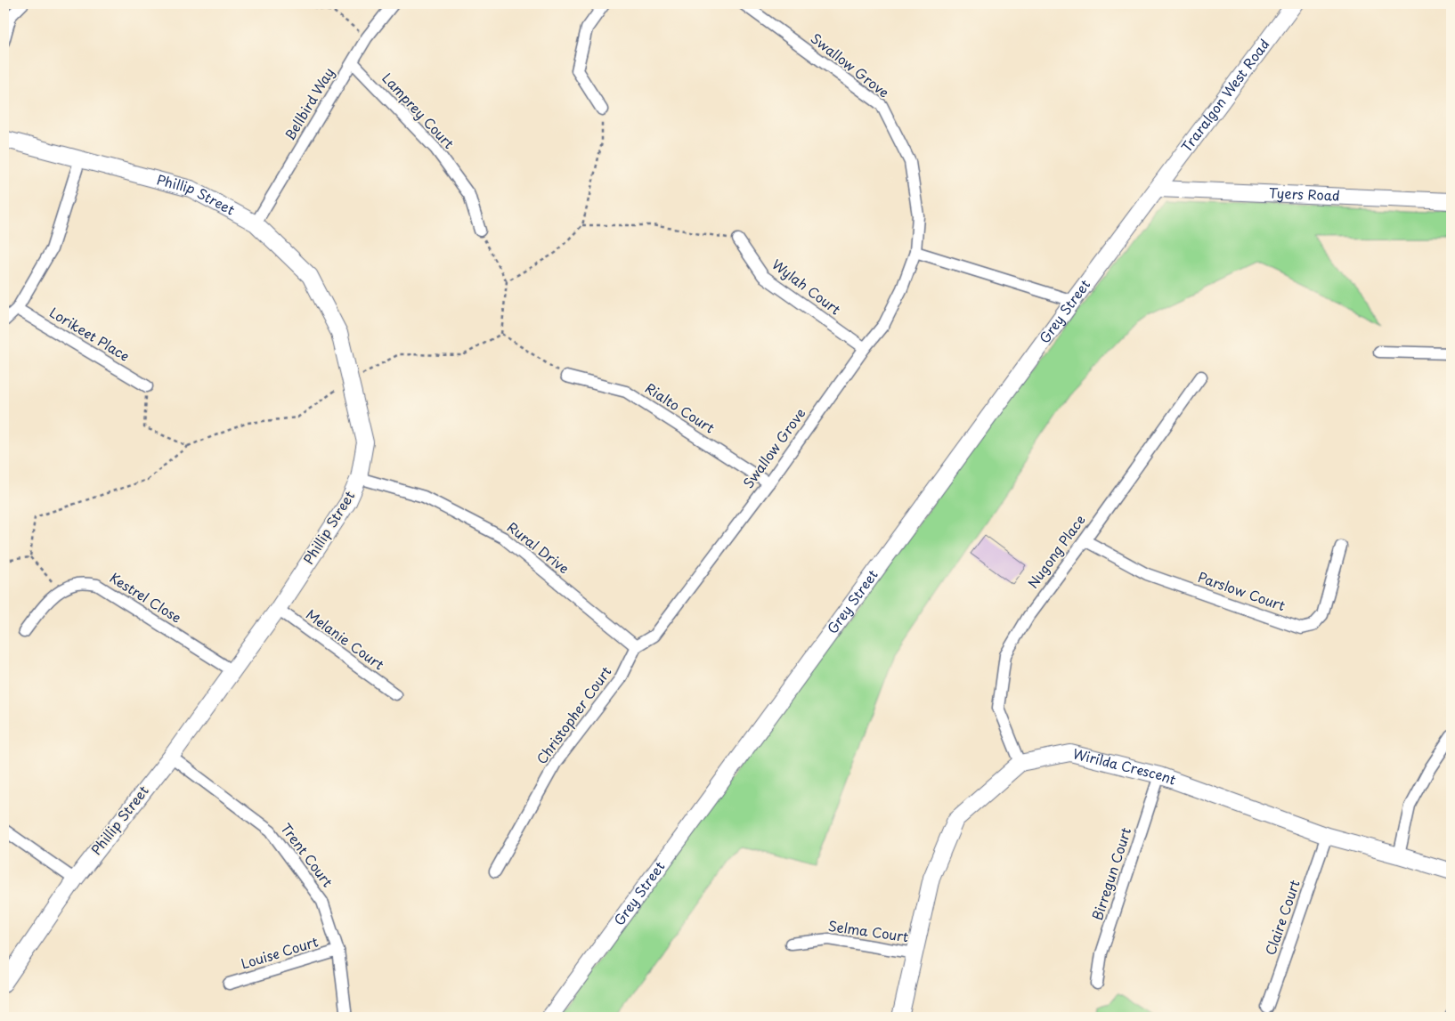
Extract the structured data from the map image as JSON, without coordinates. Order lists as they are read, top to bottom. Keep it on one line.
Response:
{"streets":{"street":["Swallow Grove","Traralgon West Road","Bellbird Way","Lamprey Court","Tyers Road","Phillip Street","Wylah Court","Grey Street","Lorikeet Place","Rialto Court","Rural Drive","Nugong Place","Parslow Court","Kestrel Close","Melanie Court","Christopher Court","Wirilda Crescent","Trent Court","Birregun Court","Claire Court","Selma Court","Louise Court"]},"crossings":[["Swallow Grove","Wylah Court"],["Swallow Grove","Rialto Court"],["Swallow Grove","Rural Drive"],["Swallow Grove","Christopher Court"],["Traralgon West Road","Tyers Road"],["Traralgon West Road","Grey Street"],["Bellbird Way","Lamprey Court"],["Bellbird Way","Phillip Street"],["Tyers Road","Grey Street"],["Phillip Street","Rural Drive"],["Phillip Street","Kestrel Close"],["Phillip Street","Melanie Court"],["Phillip Street","Trent Court"],["Rural Drive","Christopher Court"],["Nugong Place","Parslow Court"],["Nugong Place","Wirilda Crescent"],["Wirilda Crescent","Birregun Court"],["Wirilda Crescent","Claire Court"],["Trent Court","Louise Court"]]}
